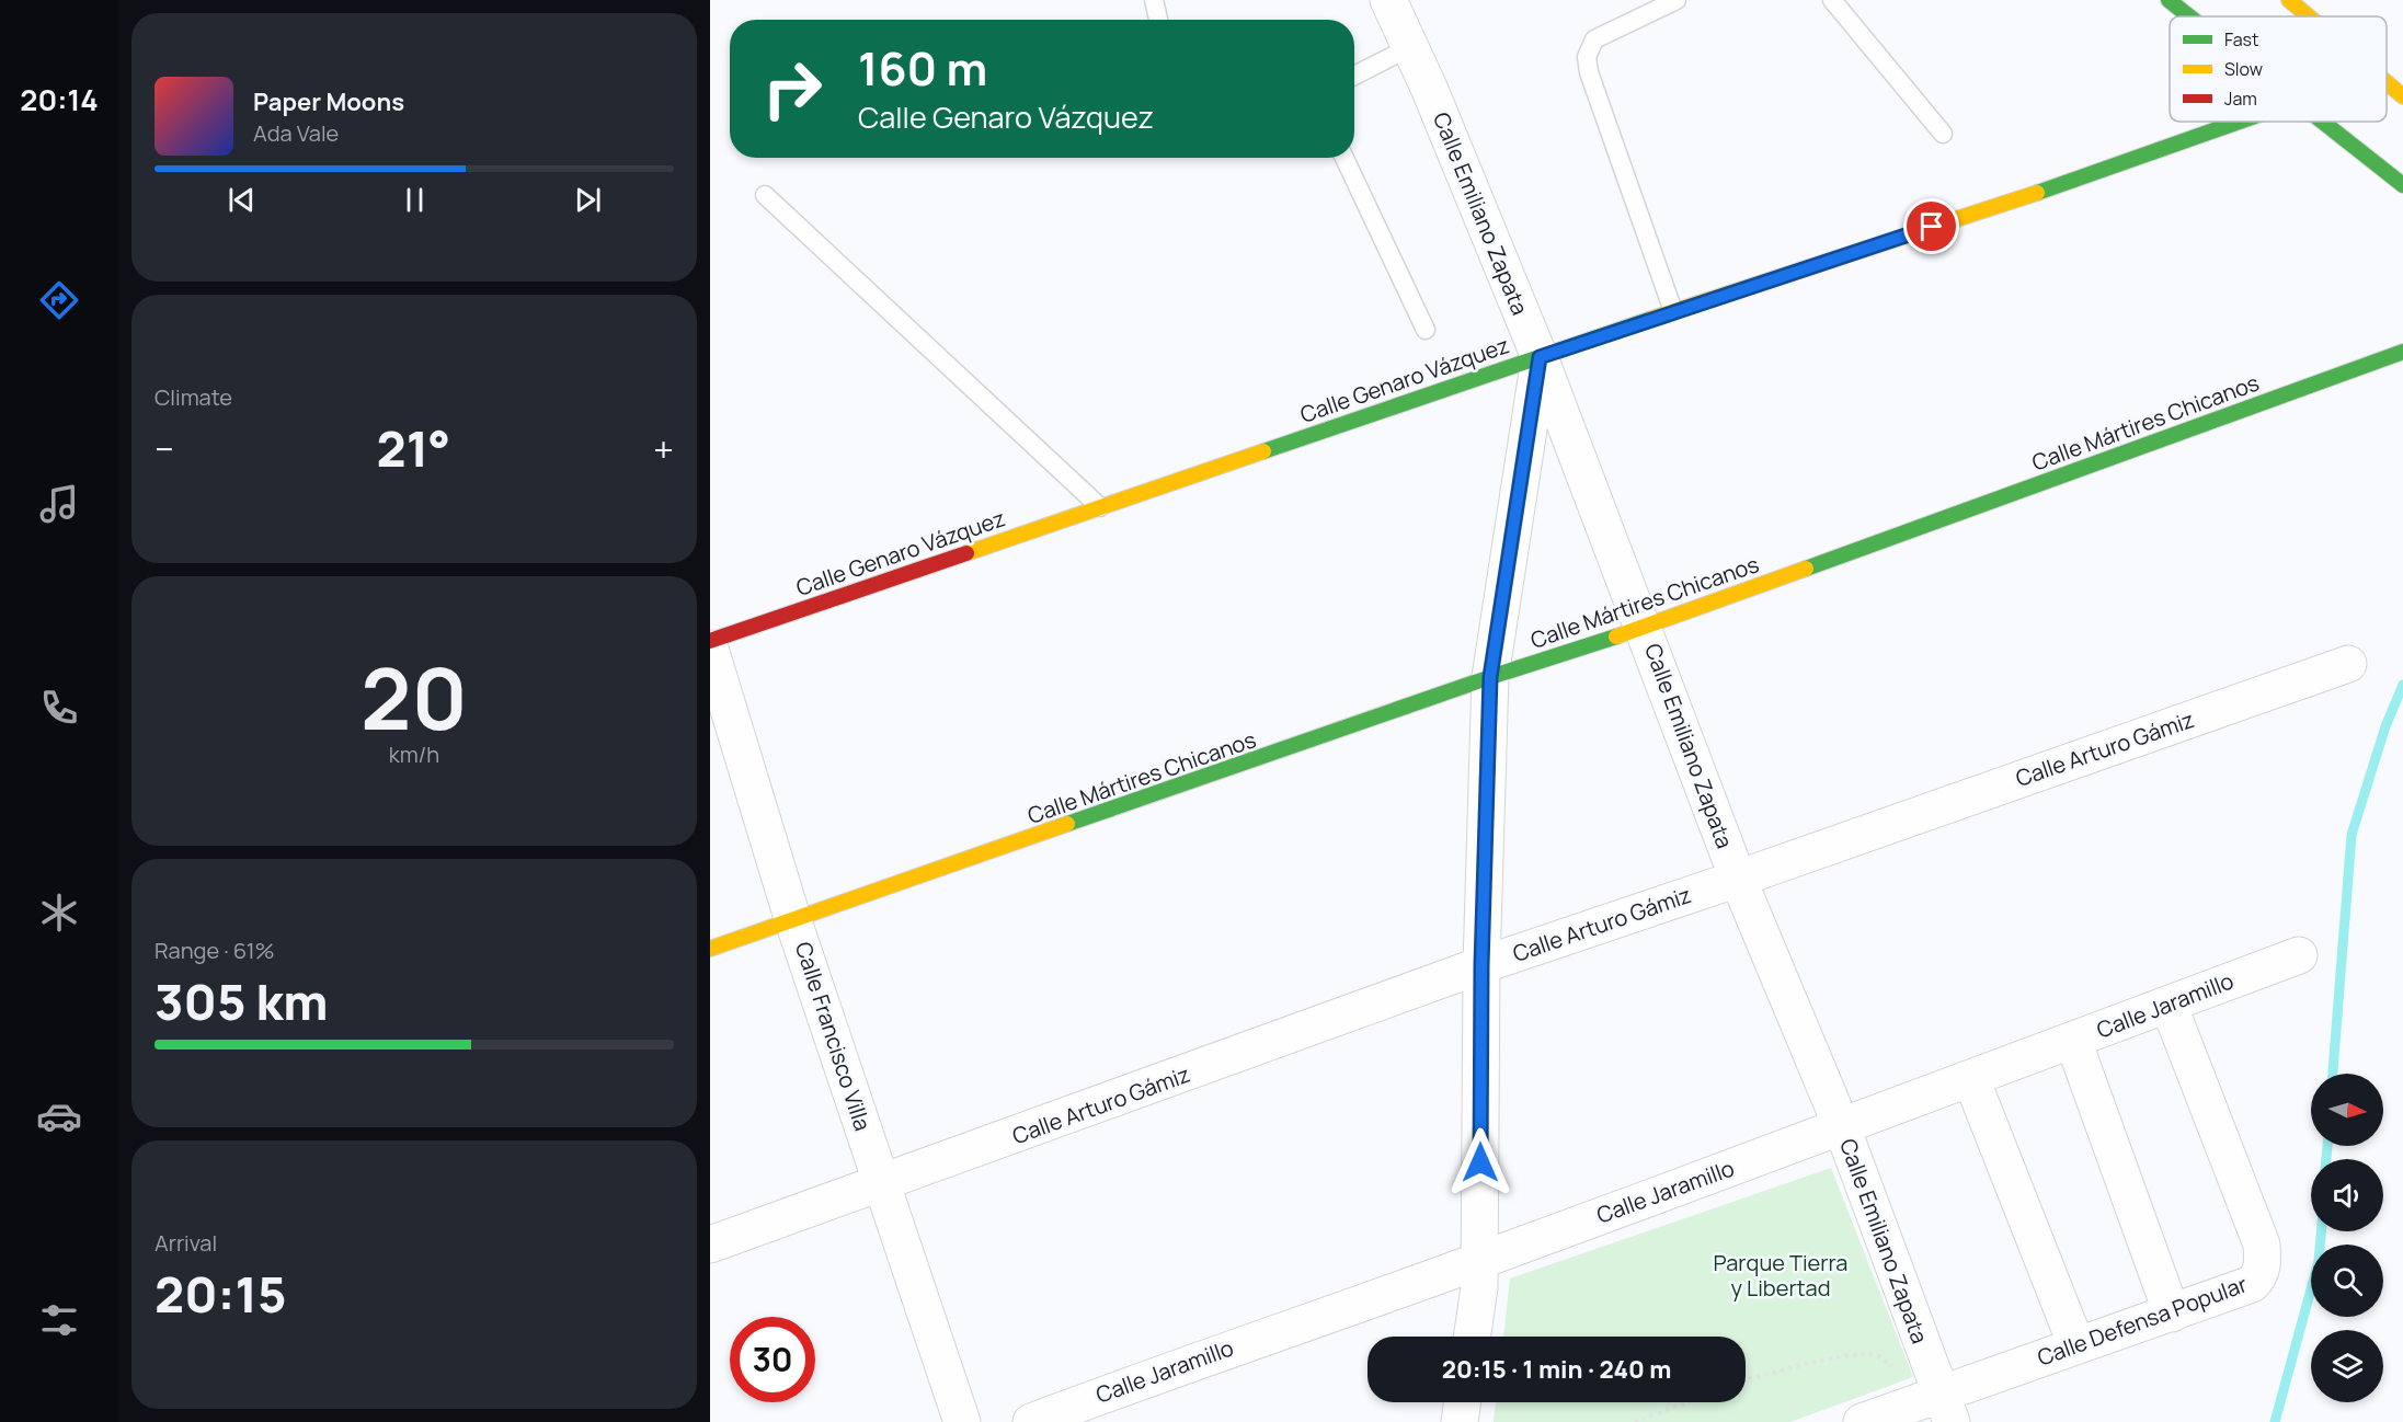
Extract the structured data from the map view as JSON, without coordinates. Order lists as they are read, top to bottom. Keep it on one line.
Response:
{"streets":{"street":["Calle Emiliano Zapata","Calle Genaro Vázquez","Calle Mártires Chicanos","Calle Arturo Gámiz","Calle Jaramillo","Calle Francisco Villa","Calle Defensa Popular"]},"crossings":[["Calle Emiliano Zapata","Calle Genaro Vázquez"],["Calle Emiliano Zapata","Calle Mártires Chicanos"],["Calle Emiliano Zapata","Calle Arturo Gámiz"],["Calle Emiliano Zapata","Calle Jaramillo"],["Calle Emiliano Zapata","Calle Defensa Popular"],["Calle Mártires Chicanos","Calle Francisco Villa"],["Calle Arturo Gámiz","Calle Francisco Villa"],["Calle Jaramillo","Calle Defensa Popular"]],"parks":["Parque Tierra y Libertad"],"legend":["Fast","Slow","Jam"],"north":"right","page":{"tabs":"20:14","turn":["160 m","Calle Genaro Vázquez"],"song":["Paper Moons","Ada Vale"],"tile":["Climate",["20","km/h"],["Range · 61%","305 km"],["Arrival","20:15"]],"heat":["−","21°","+"],"limit":"30","trip":"20:15 · 1 min · 240 m"}}
